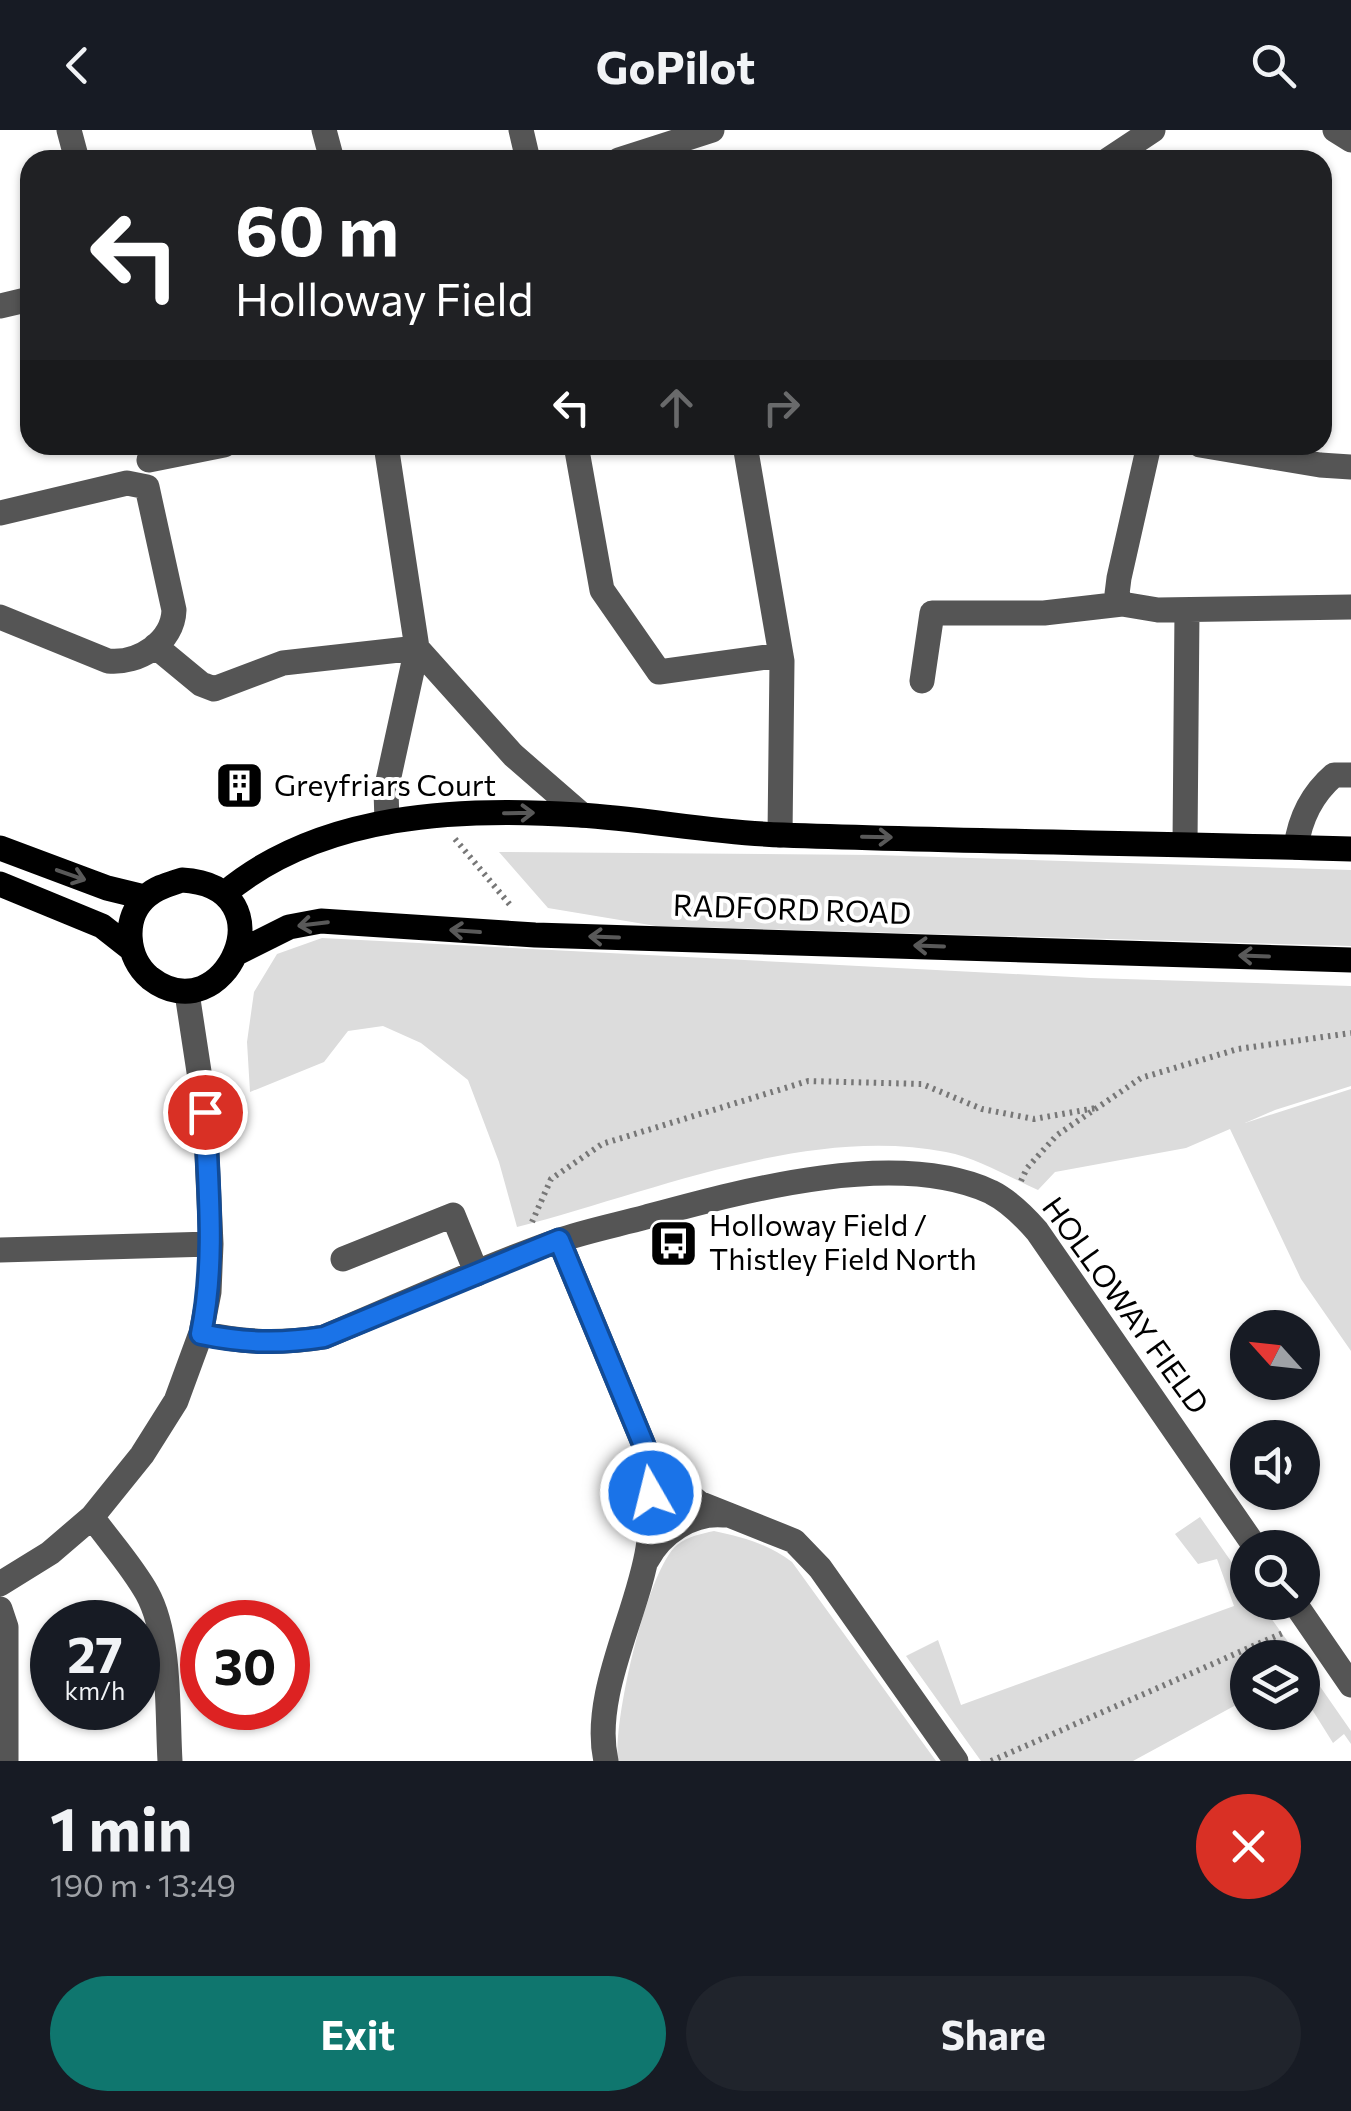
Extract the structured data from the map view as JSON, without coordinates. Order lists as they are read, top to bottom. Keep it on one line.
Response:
{"streets":{"main road":["RADFORD ROAD"],"street":["HOLLOWAY FIELD"]},"places":{"building":["Greyfriars Court"],"bus stop":["Holloway Field / Thistley Field North"]},"north":"top left","page":{"header":"GoPilot","turn":["60 m","Holloway Field"],"speed":"27 km/h","limit":"30","heading":["1 min","190 m · 13:49"],"buttons":["Exit","Share"]}}
